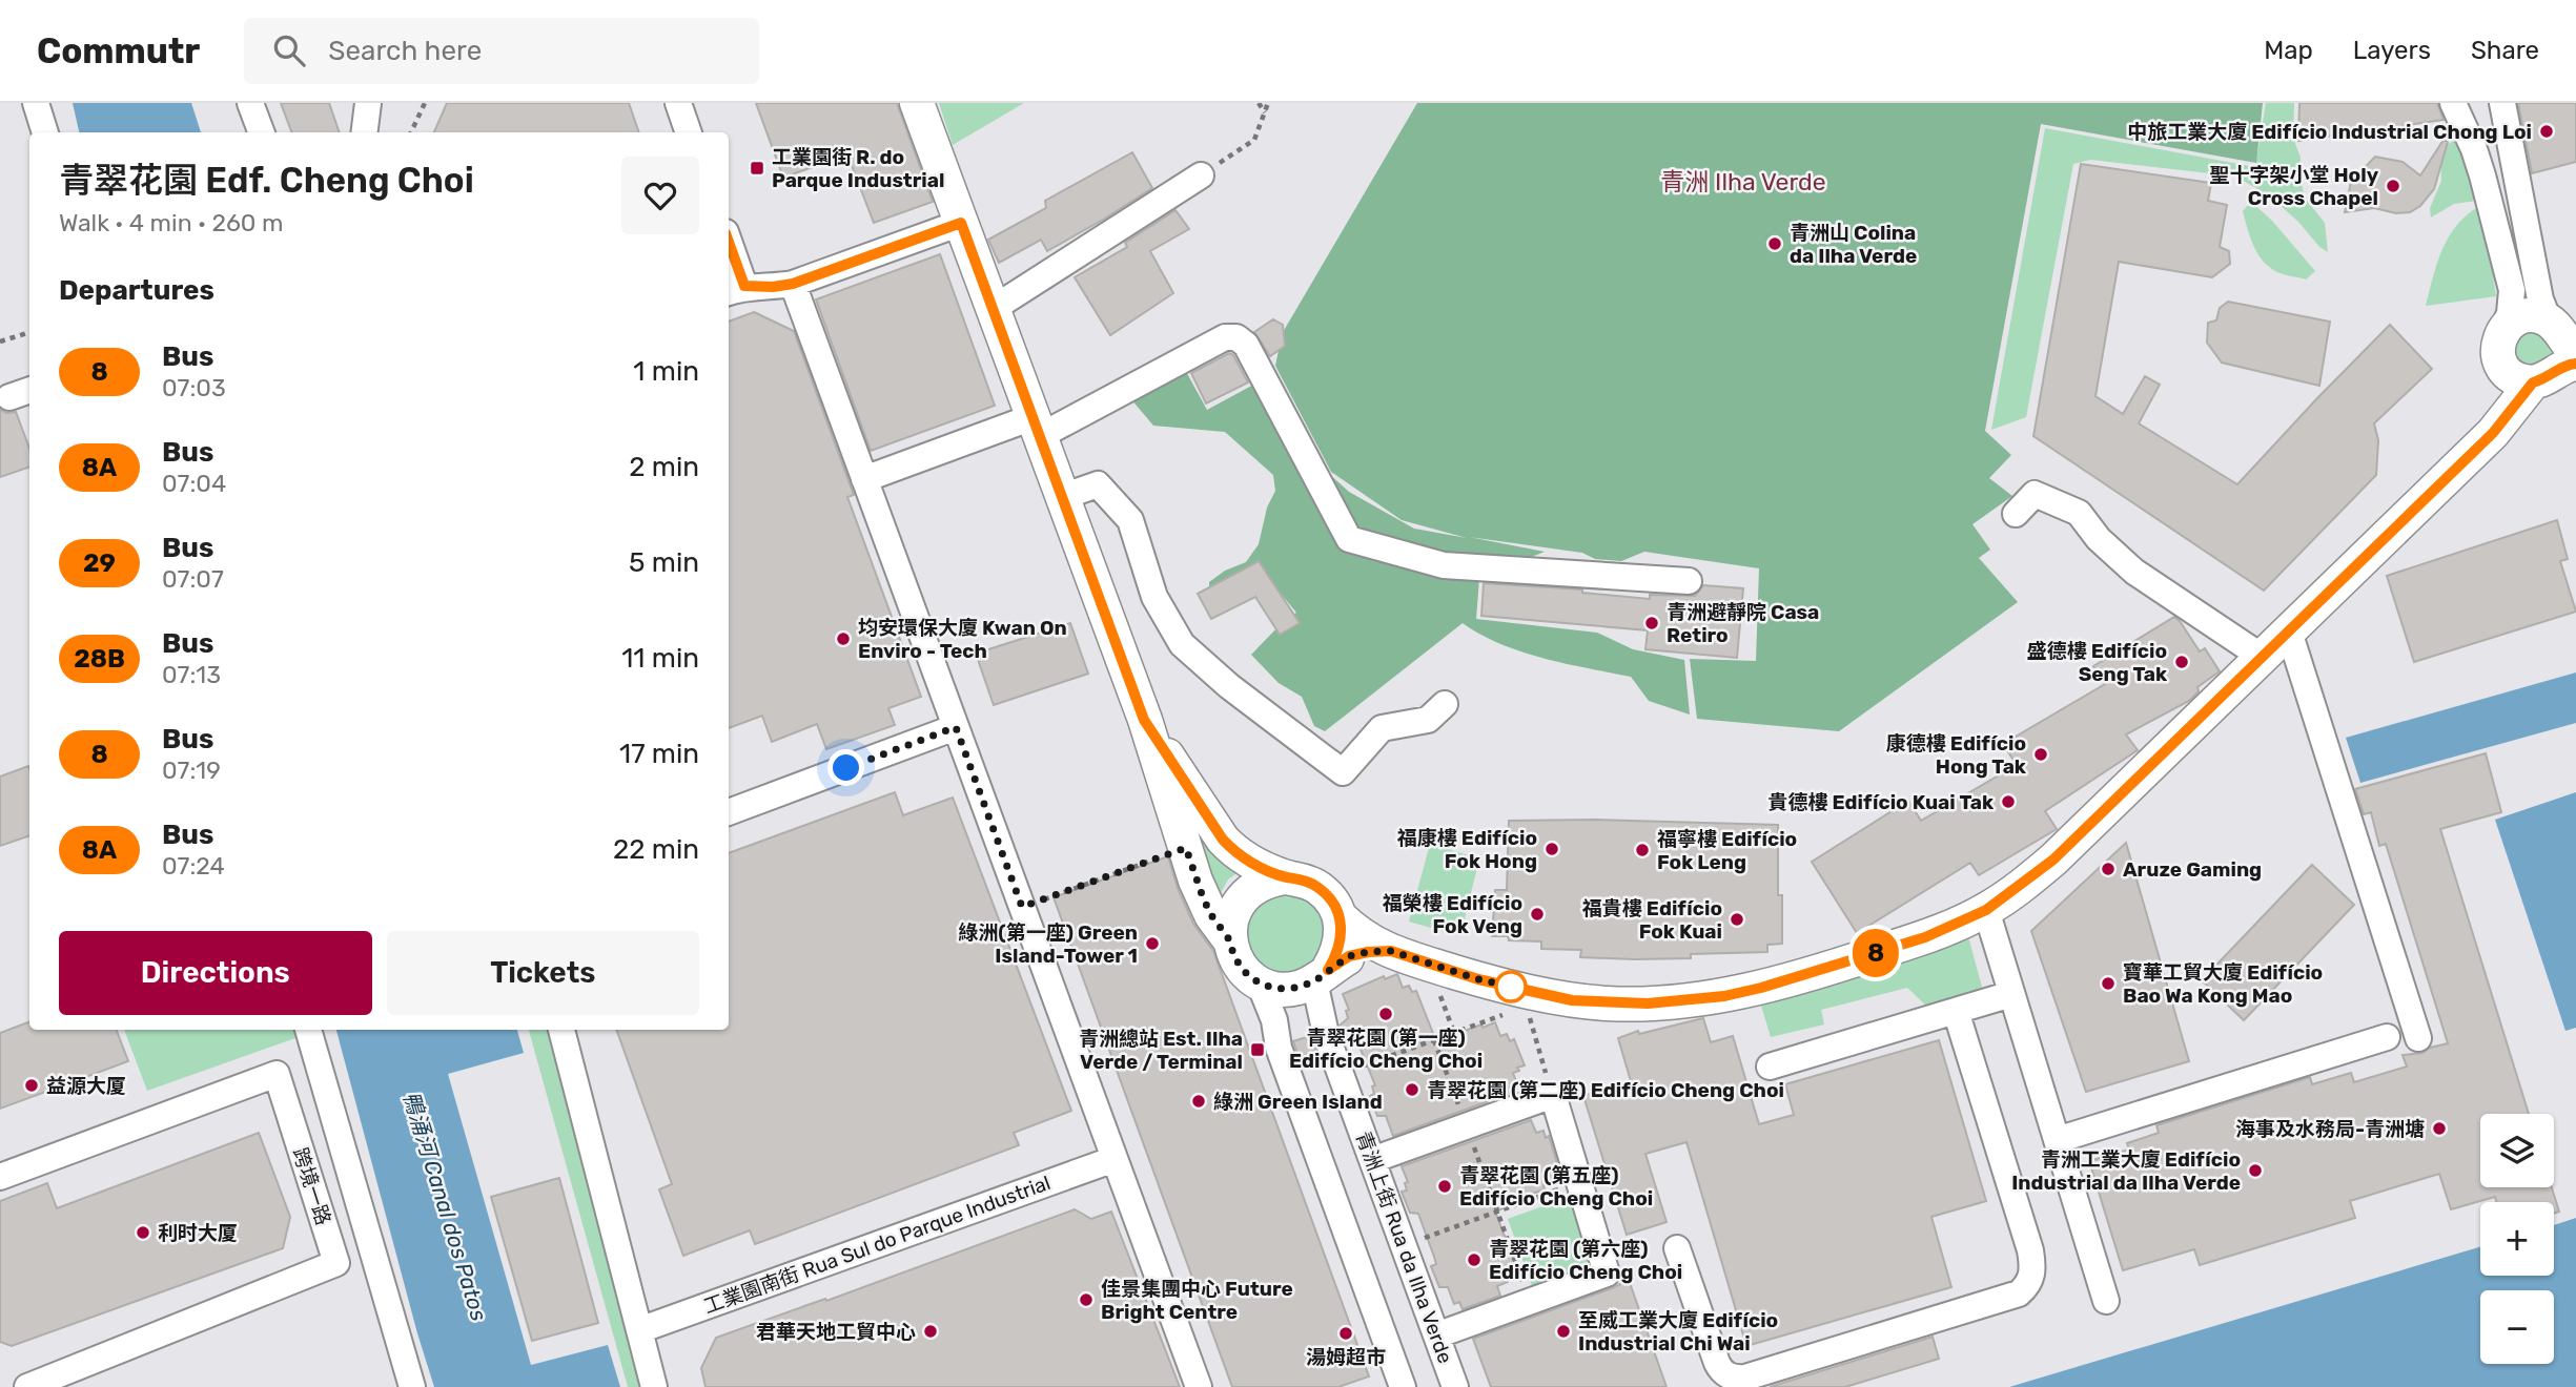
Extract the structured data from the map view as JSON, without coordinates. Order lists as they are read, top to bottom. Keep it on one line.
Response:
{"streets":{"street":["跨境一路","工業園南街 Rua Sul do Parque Industrial","青洲上街 Rua da Ilha Verde"]},"districts":["青洲 Ilha Verde"],"water":["鴨涌河 Canal dos Patos"],"places":{"other":["中旅工業大廈 Edifício Industrial Chong Loi","聖十字架小堂 Holy Cross Chapel","青洲山 Colina da Ilha Verde","青洲避靜院 Casa Retiro","均安環保大廈 Kwan On Enviro - Tech","盛德樓 Edifício Seng Tak","康德樓 Edifício Hong Tak","貴德樓 Edifício Kuai Tak","福康樓 Edifício Fok Hong","福寧樓 Edifício Fok Leng","Aruze Gaming","福榮樓 Edifício Fok Veng","福貴樓 Edifício Fok Kuai","綠洲(第一座) Green Island-Tower 1","寶華工貿大廈 Edifício Bao Wa Kong Mao","青翠花園 (第一座) Edifício Cheng Choi","益源大厦","青翠花園 (第二座) Edifício Cheng Choi","綠洲 Green Island","海事及水務局-青洲塘","青洲工業大廈 Edifício Industrial da Ilha Verde","青翠花園 (第五座) Edifício Cheng Choi","利时大厦","青翠花園 (第六座) Edifício Cheng Choi","佳景集團中心 Future Bright Centre","君華天地工貿中心","至威工業大廈 Edifício Industrial Chi Wai","湯姆超市"],"transit":["工業園街 R. do Parque Industrial","青洲總站 Est. Ilha Verde / Terminal"]},"lines":["bus line 8"],"page":{"header":"Commutr","search":"Search here","nav":["Map","Layers","Share"],"on_map":"8","heading":[["青翠花園 Edf. Cheng Choi","Walk · 4 min · 260 m"],"Departures"],"list":[{"mark":"8","name":"Bus","note":"07:03","value":"1 min"},{"mark":"8A","name":"Bus","note":"07:04","value":"2 min"},{"mark":"29","name":"Bus","note":"07:07","value":"5 min"},{"mark":"28B","name":"Bus","note":"07:13","value":"11 min"},{"mark":"8","name":"Bus","note":"07:19","value":"17 min"},{"mark":"8A","name":"Bus","note":"07:24","value":"22 min"}],"buttons":["Directions","Tickets"],"map_buttons":["+","−"]}}
